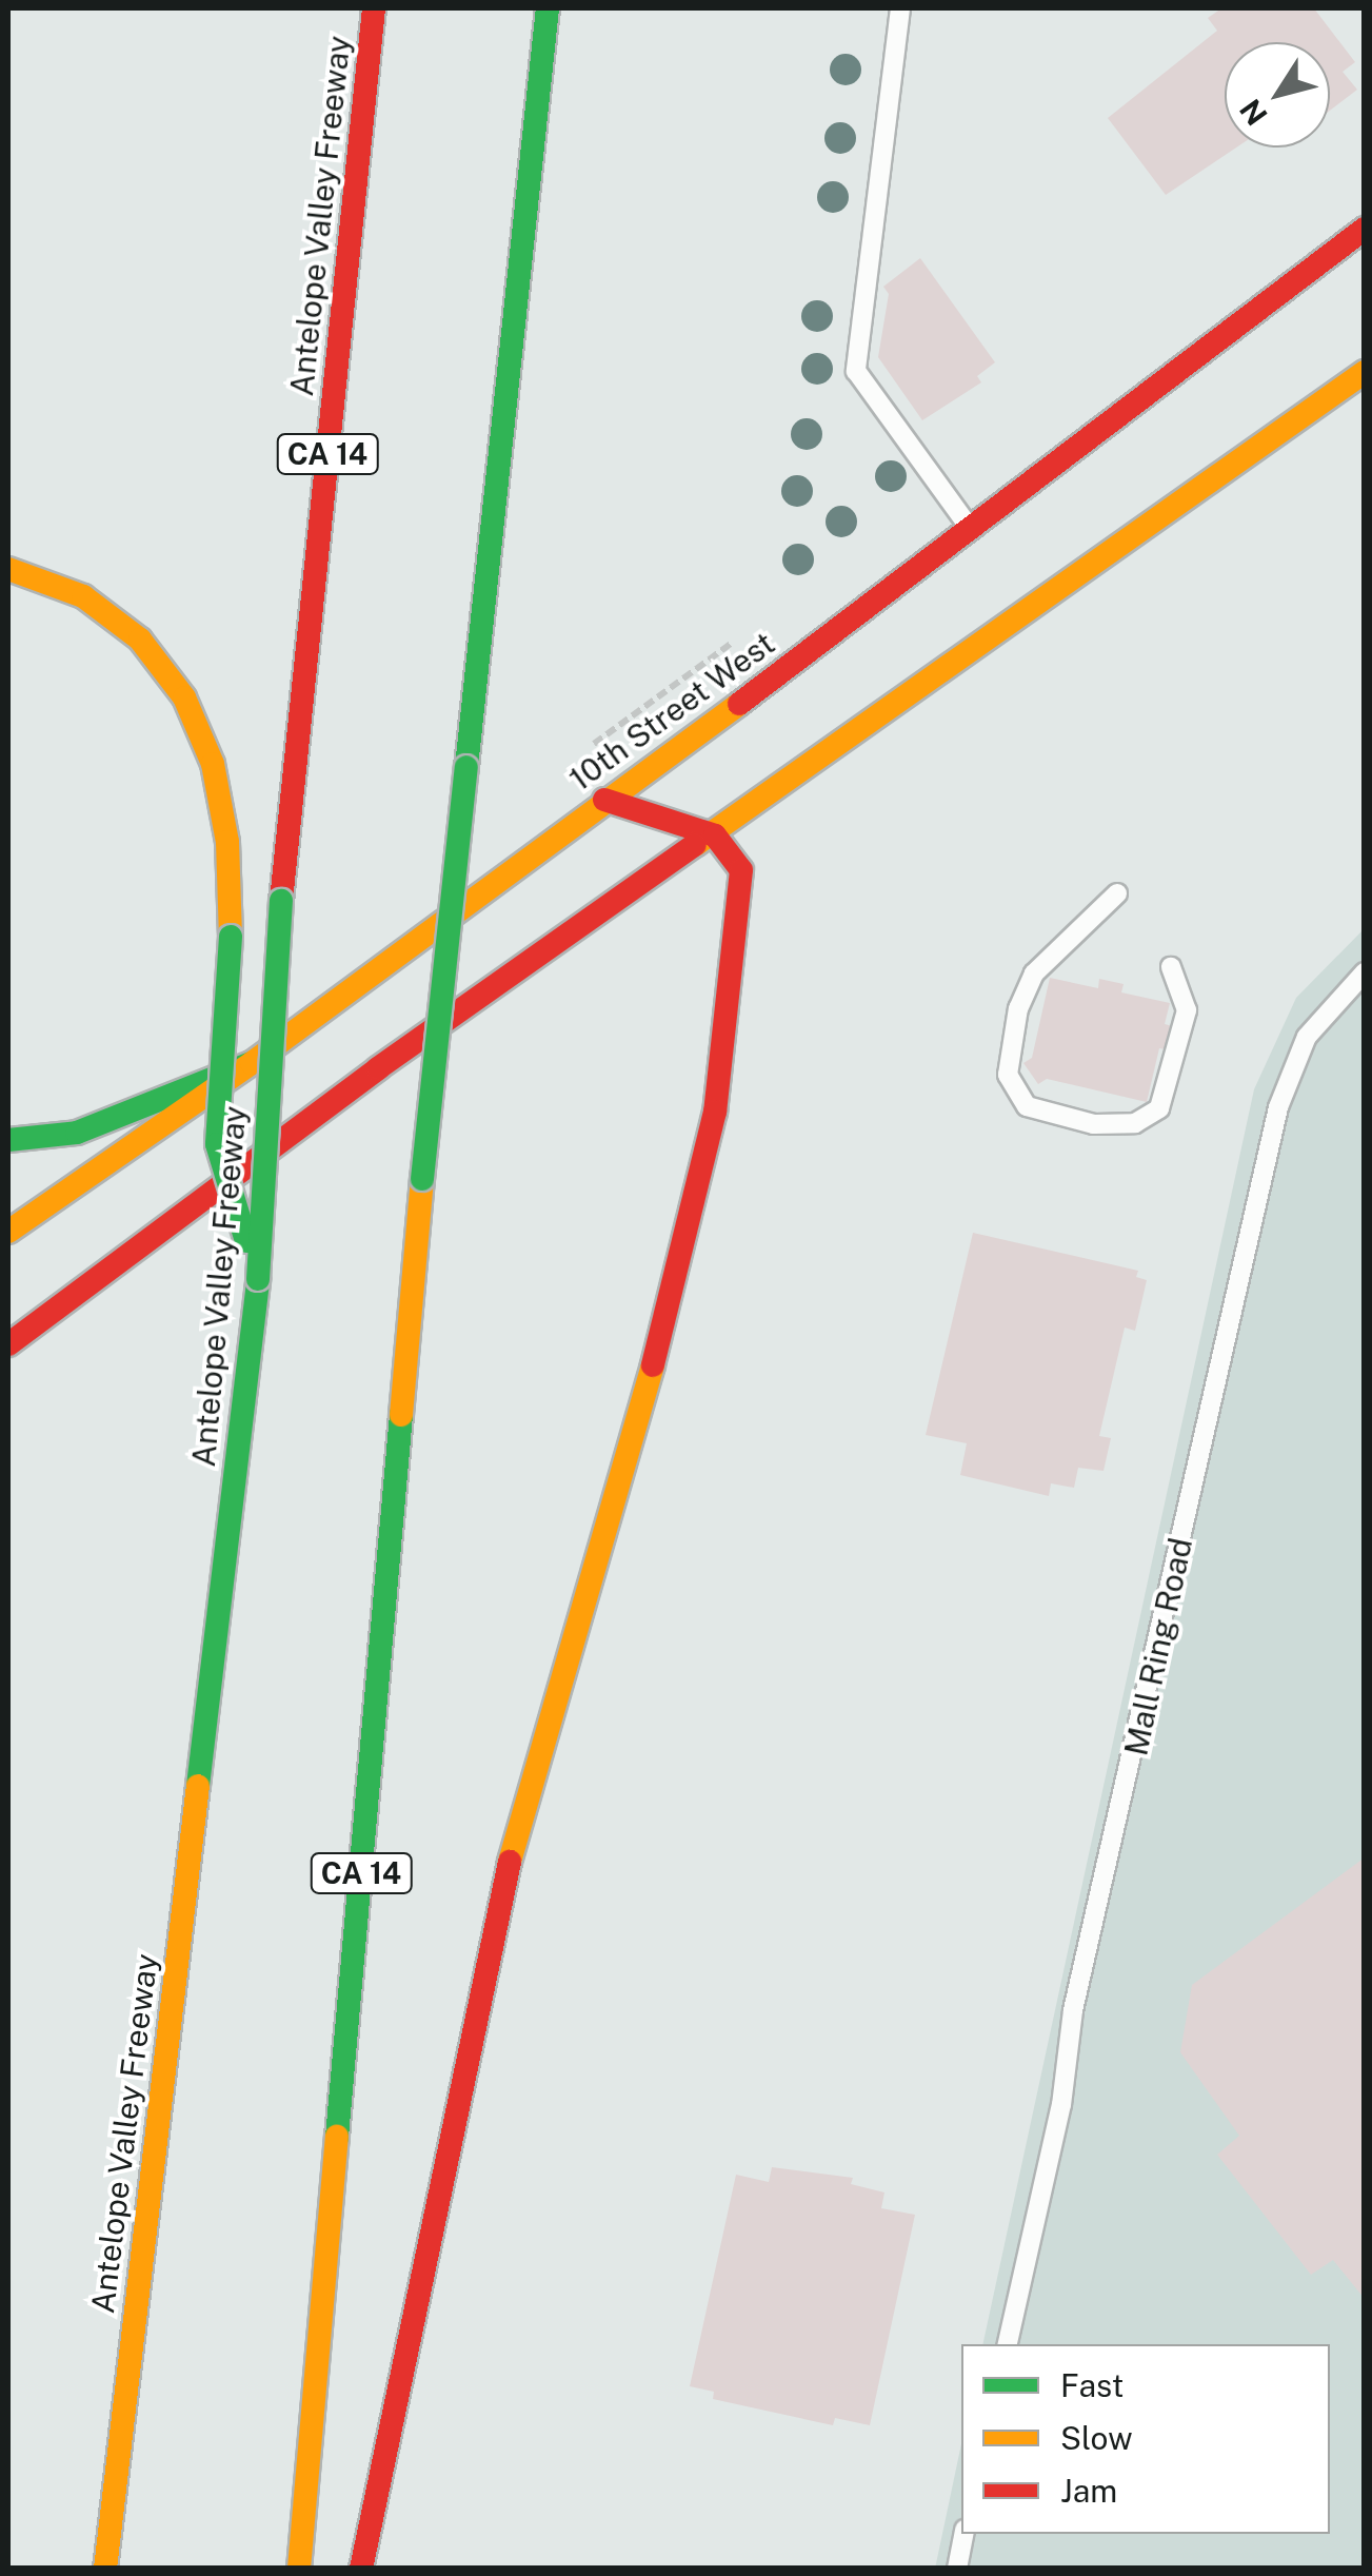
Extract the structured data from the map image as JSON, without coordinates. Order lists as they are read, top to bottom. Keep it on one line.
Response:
{"streets":{"main road":["Antelope Valley Freeway","CA 14","10th Street West"],"lane":["Mall Ring Road"]},"legend":["Fast","Slow","Jam"],"north":"bottom left"}
